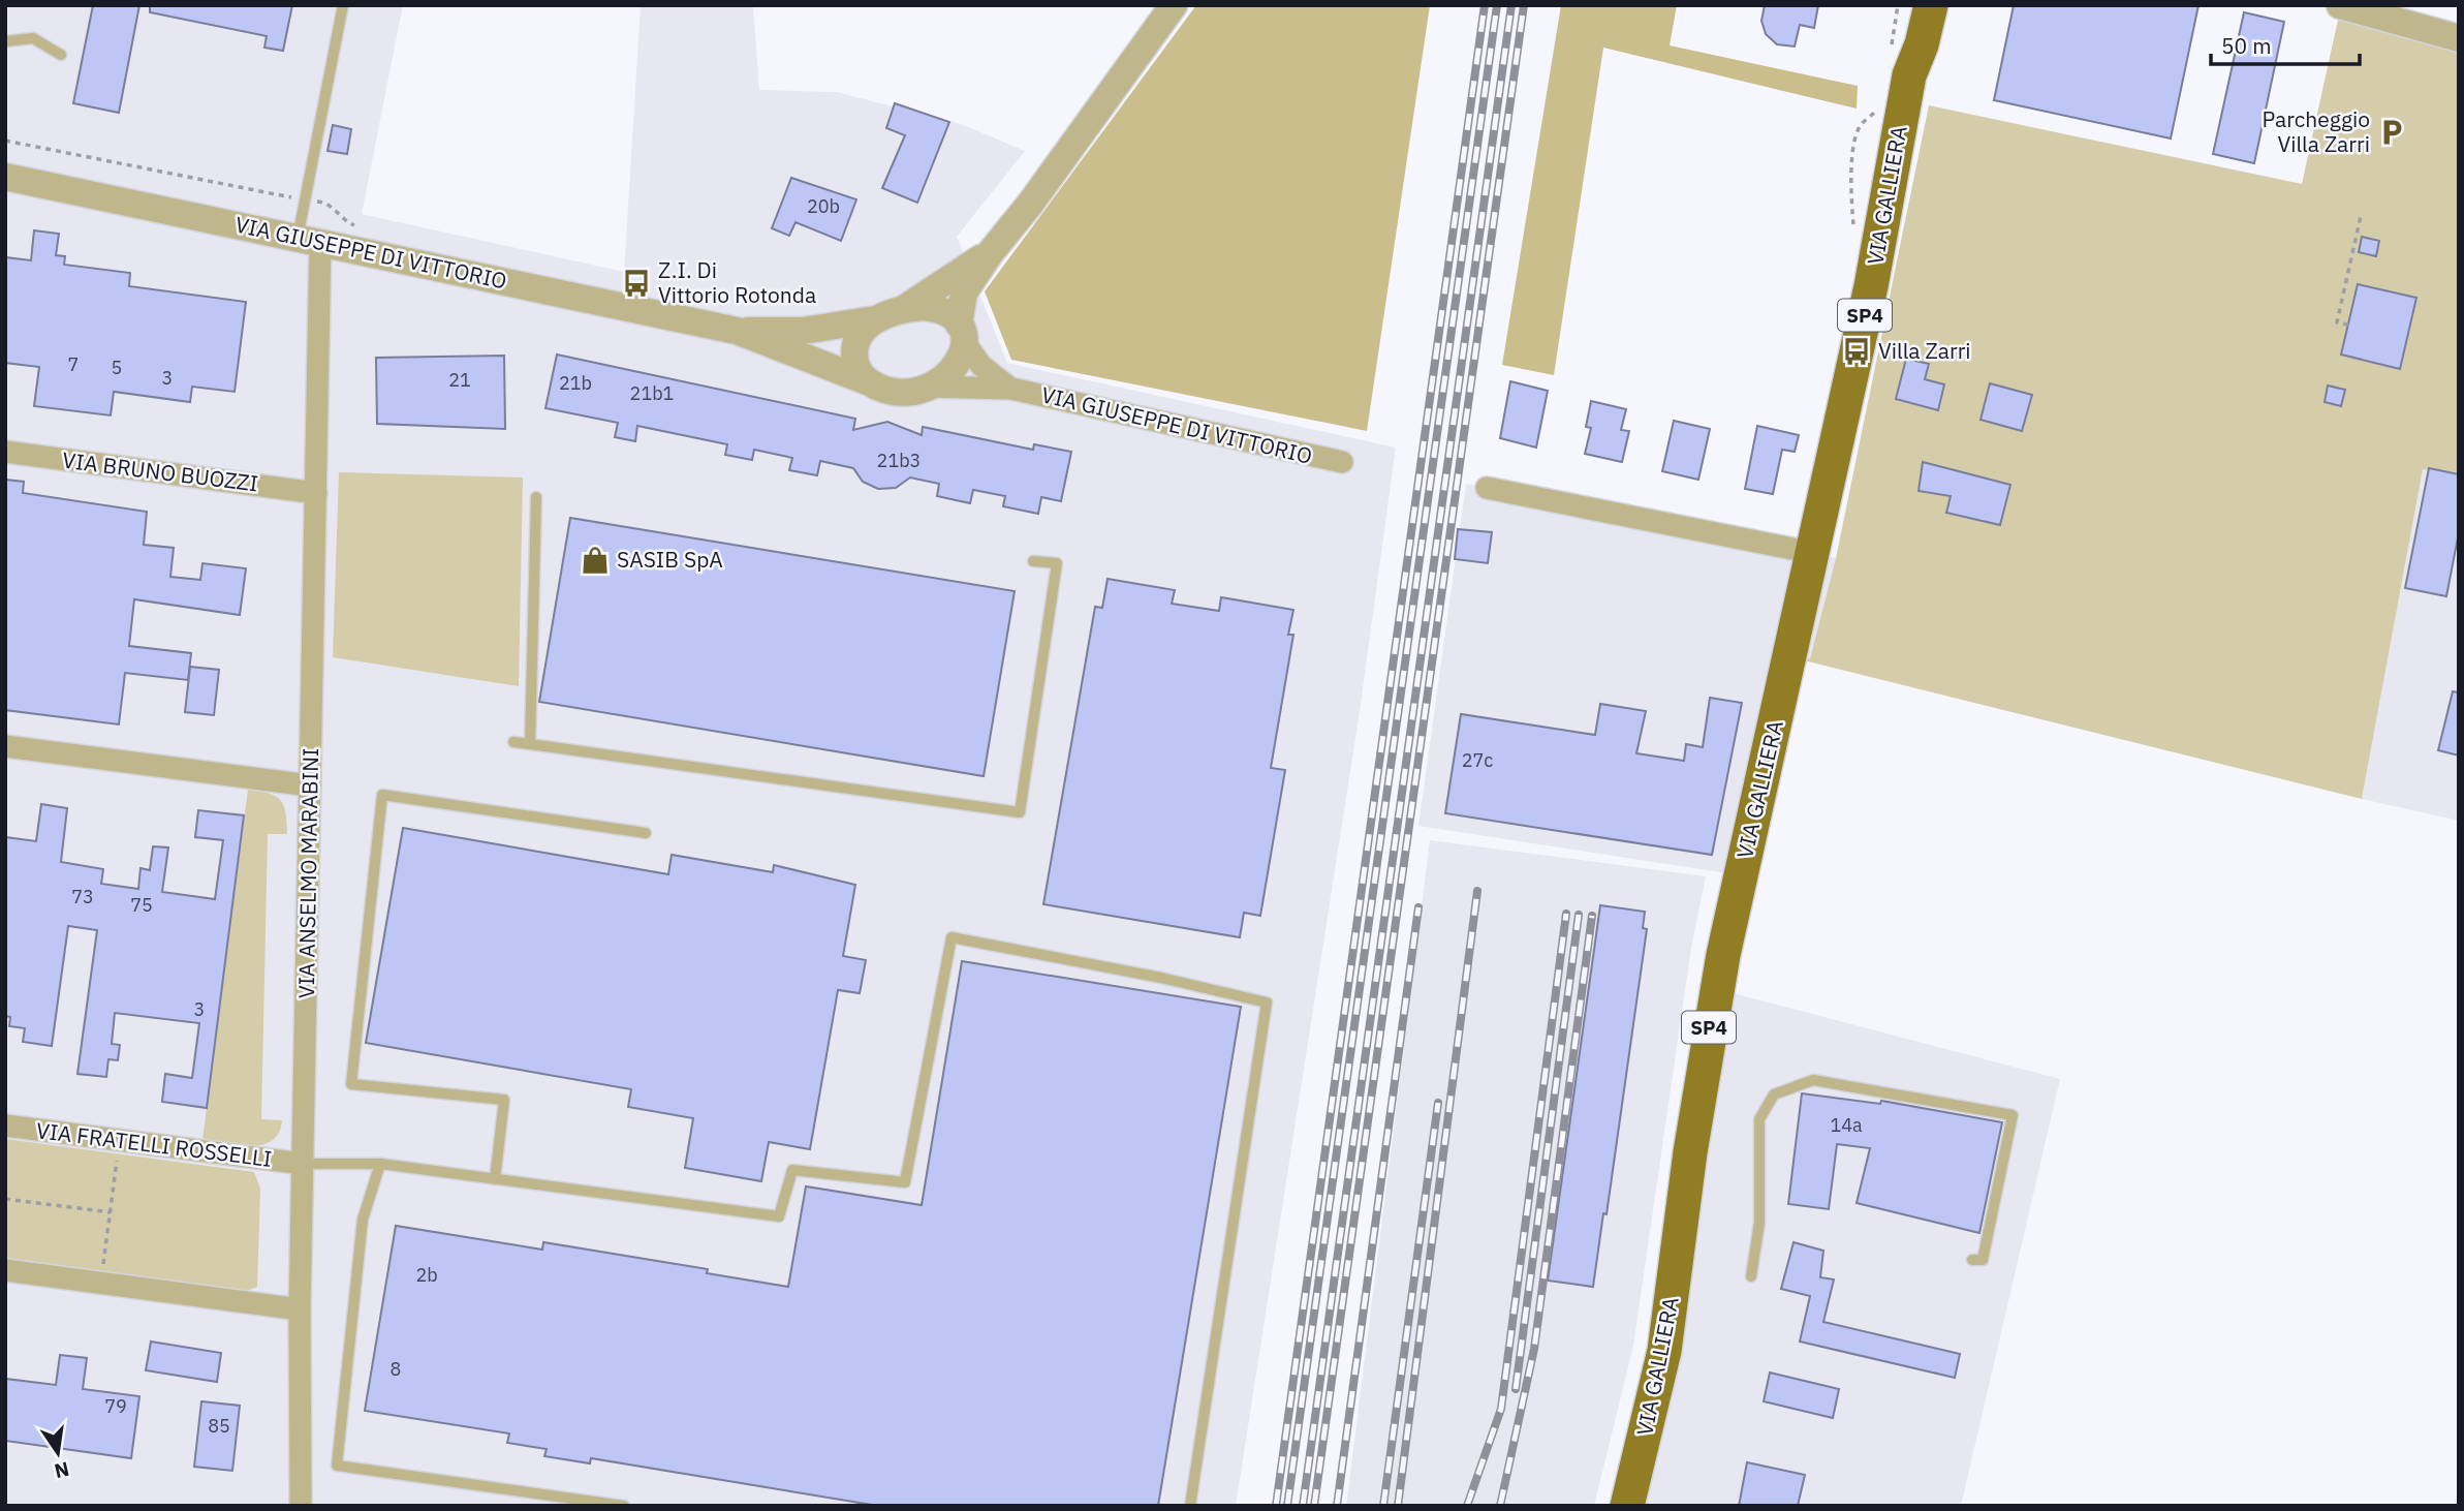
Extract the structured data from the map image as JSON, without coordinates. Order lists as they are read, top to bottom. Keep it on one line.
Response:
{"streets":{"main road":["VIA GALLIERA","SP4"],"street":["VIA GIUSEPPE DI VITTORIO","VIA BRUNO BUOZZI","VIA ANSELMO MARABINI","VIA FRATELLI ROSSELLI"]},"crossings":[["VIA GIUSEPPE DI VITTORIO","VIA ANSELMO MARABINI"],["VIA BRUNO BUOZZI","VIA ANSELMO MARABINI"],["VIA ANSELMO MARABINI","VIA FRATELLI ROSSELLI"]],"places":{"parking":["Parcheggio Villa Zarri"],"bus stop":["Z.I. Di Vittorio Rotonda","Villa Zarri"],"shop":["SASIB SpA"]},"house_numbers":["20b","7","5","3","21","21b","21b1","21b3","27c","73","75","3","14a","2b","8","79","85"],"scale_bar":"50 m","north":"bottom"}
